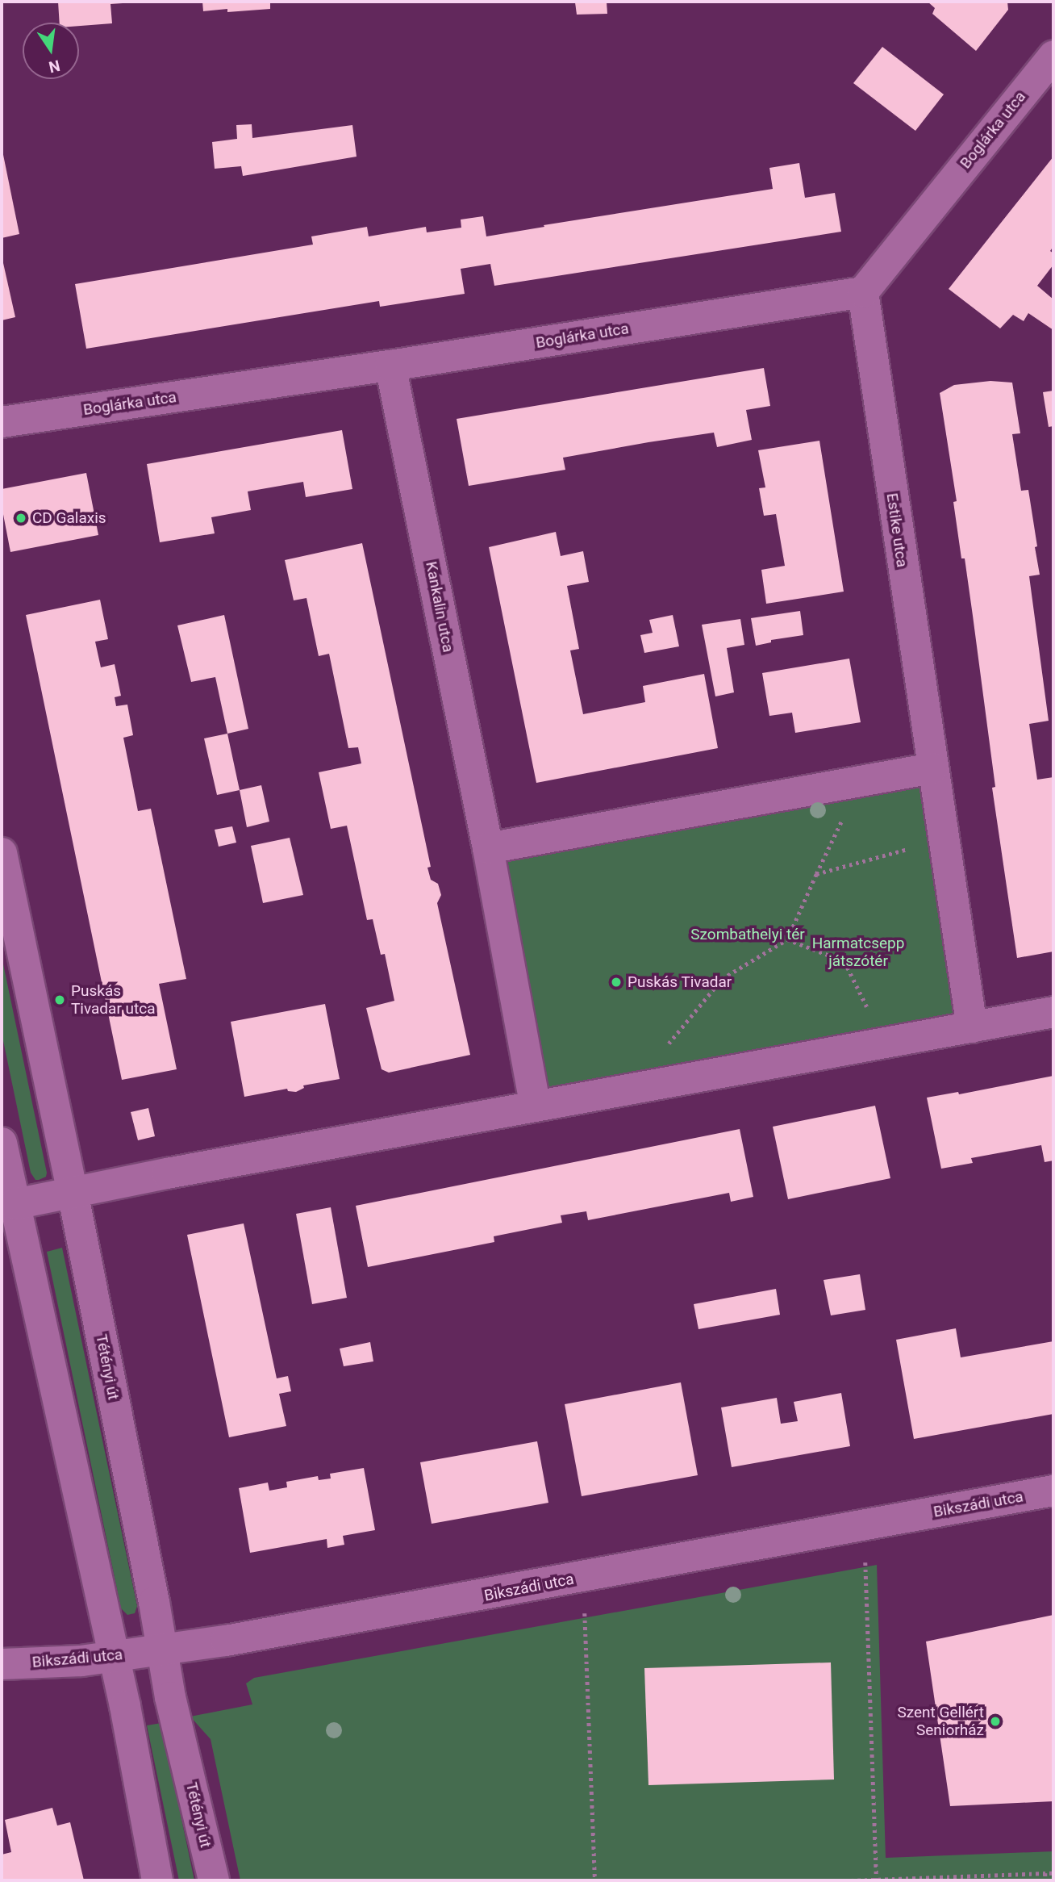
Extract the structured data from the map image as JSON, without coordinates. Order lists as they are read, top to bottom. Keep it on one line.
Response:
{"streets":{"street":["Boglárka utca","Estike utca","Kankalin utca","Tétényi út","Bikszádi utca"]},"crossings":[["Boglárka utca","Estike utca"],["Boglárka utca","Kankalin utca"],["Tétényi út","Bikszádi utca"]],"parks":["Szombathelyi tér","Harmatcsepp játszótér"],"places":["CD Galaxis","Puskás Tivadar","Puskás Tivadar utca","Szent Gellért Seniorház"],"north":"bottom"}
